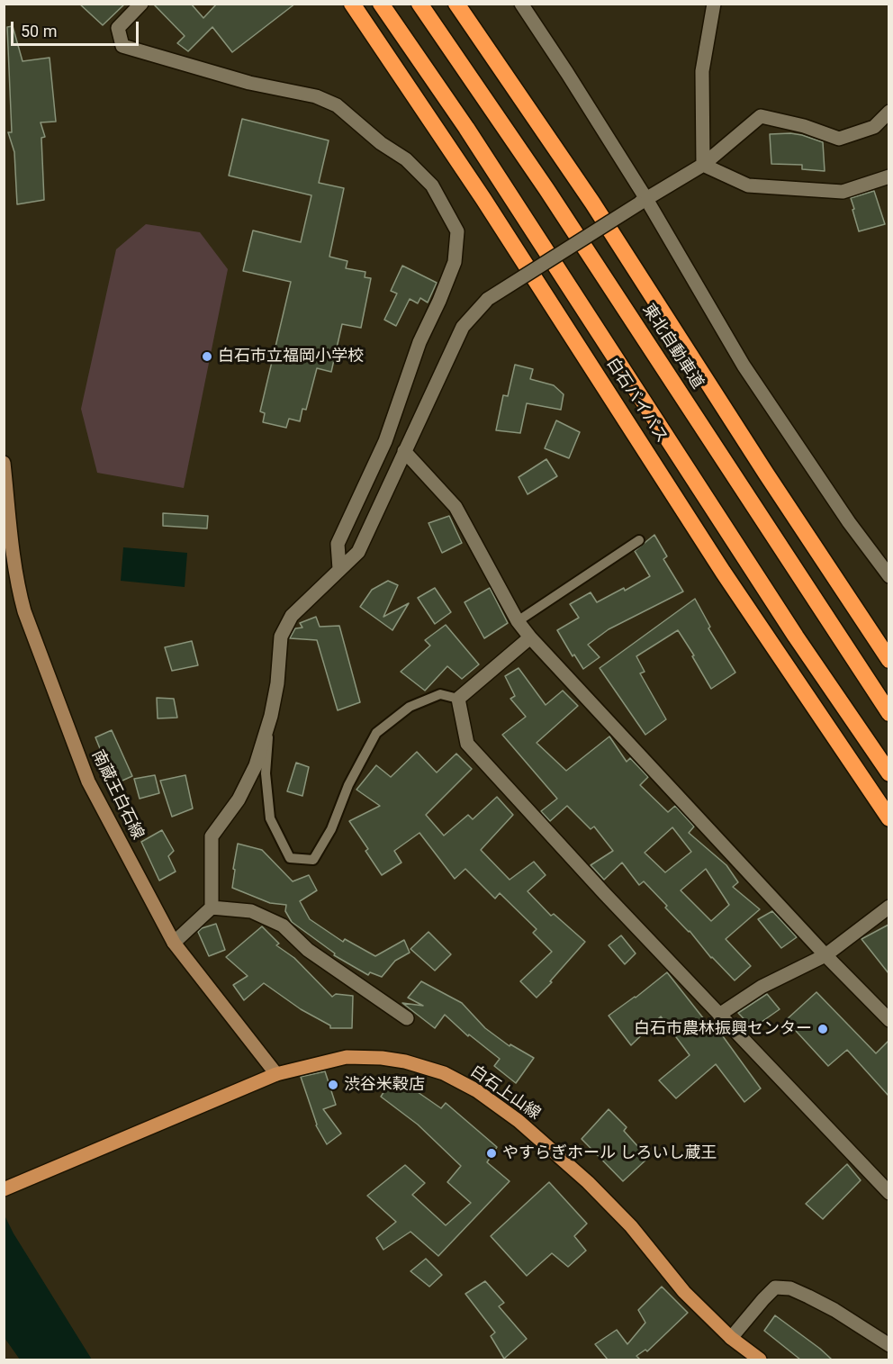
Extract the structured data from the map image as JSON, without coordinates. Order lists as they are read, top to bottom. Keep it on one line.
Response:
{"streets":{"highway":["東北自動車道","白石バイパス"],"main road":["南蔵王白石線","白石上山線"]},"crossings":[["南蔵王白石線","白石上山線"]],"places":["白石市立福岡小学校","白石市農林振興センター","渋谷米穀店","やすらぎホール しろいし蔵王"],"scale_bar":"50 m"}
